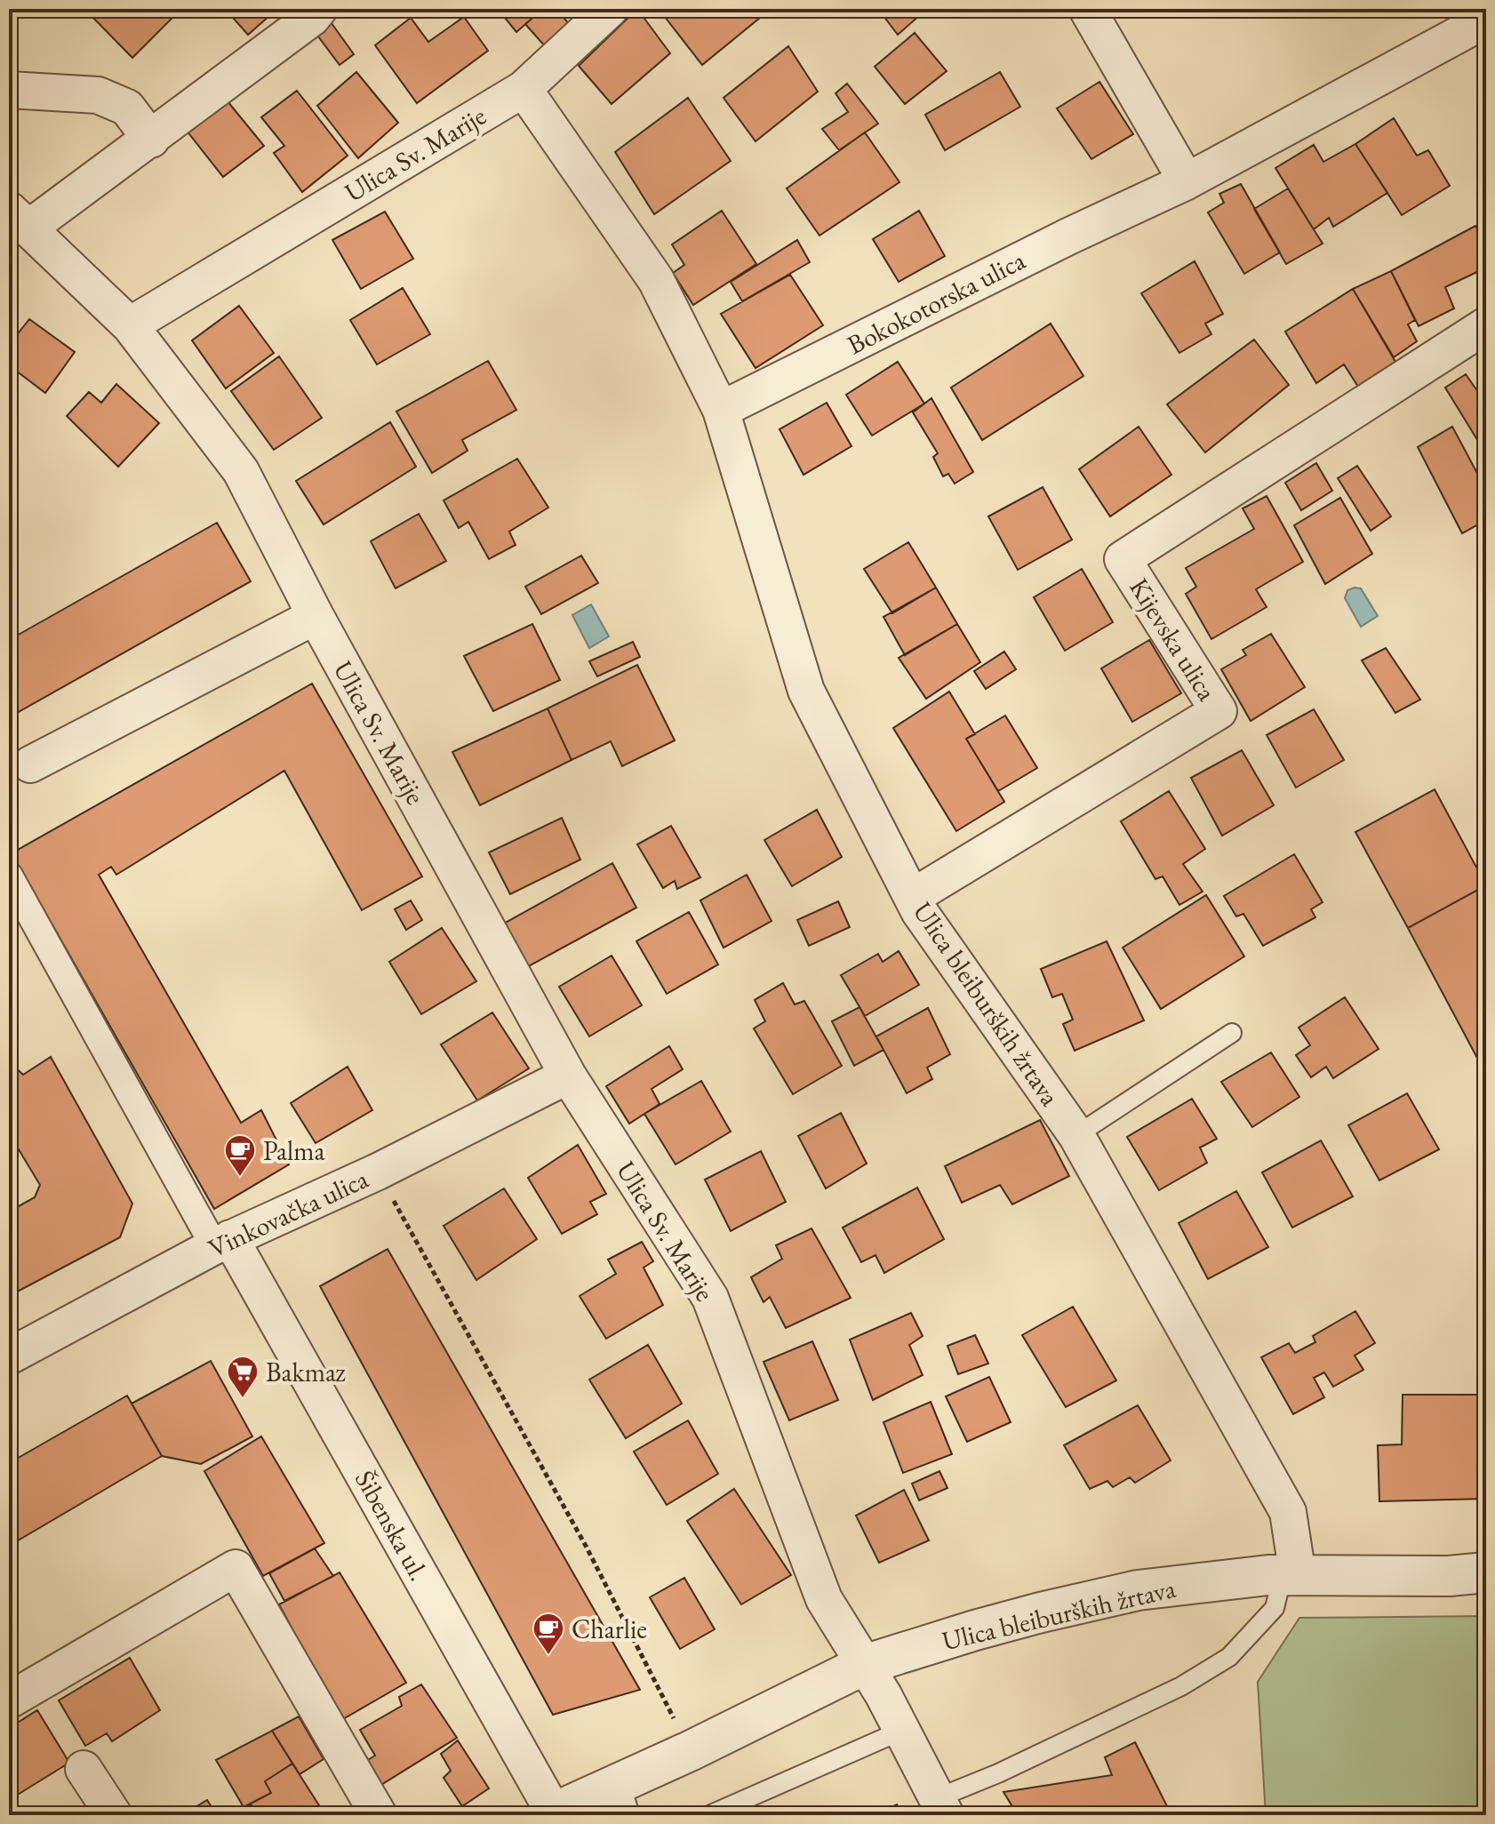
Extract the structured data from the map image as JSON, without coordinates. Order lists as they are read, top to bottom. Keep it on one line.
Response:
{"streets":{"street":["Ulica Sv. Marije","Bokokotorska ulica","Kijevska ulica","Ulica bleiburških žrtava","Vinkovačka ulica","Šibenska ul."]},"crossings":[["Ulica Sv. Marije","Ulica bleiburških žrtava"],["Ulica Sv. Marije","Vinkovačka ulica"],["Bokokotorska ulica","Ulica bleiburških žrtava"],["Kijevska ulica","Ulica bleiburških žrtava"],["Ulica bleiburških žrtava","Šibenska ul."],["Vinkovačka ulica","Šibenska ul."]],"places":{"cafe":["Palma","Charlie"],"supermarket":["Bakmaz"]}}
